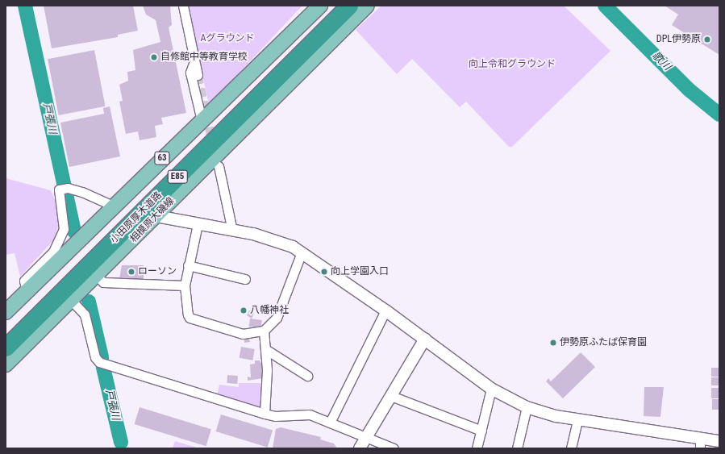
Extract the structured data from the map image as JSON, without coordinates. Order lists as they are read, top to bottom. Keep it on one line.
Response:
{"streets":{"highway":["E85","小田原厚木道路"],"main road":["63","相模原大磯線"]},"water":["歌川","戸張川"],"parks":["Aグラウンド","向上令和グラウンド"],"places":["DPL伊勢原","自修館中等教育学校","ローソン","向上学園入口","八幡神社","伊勢原ふたば保育園"]}
